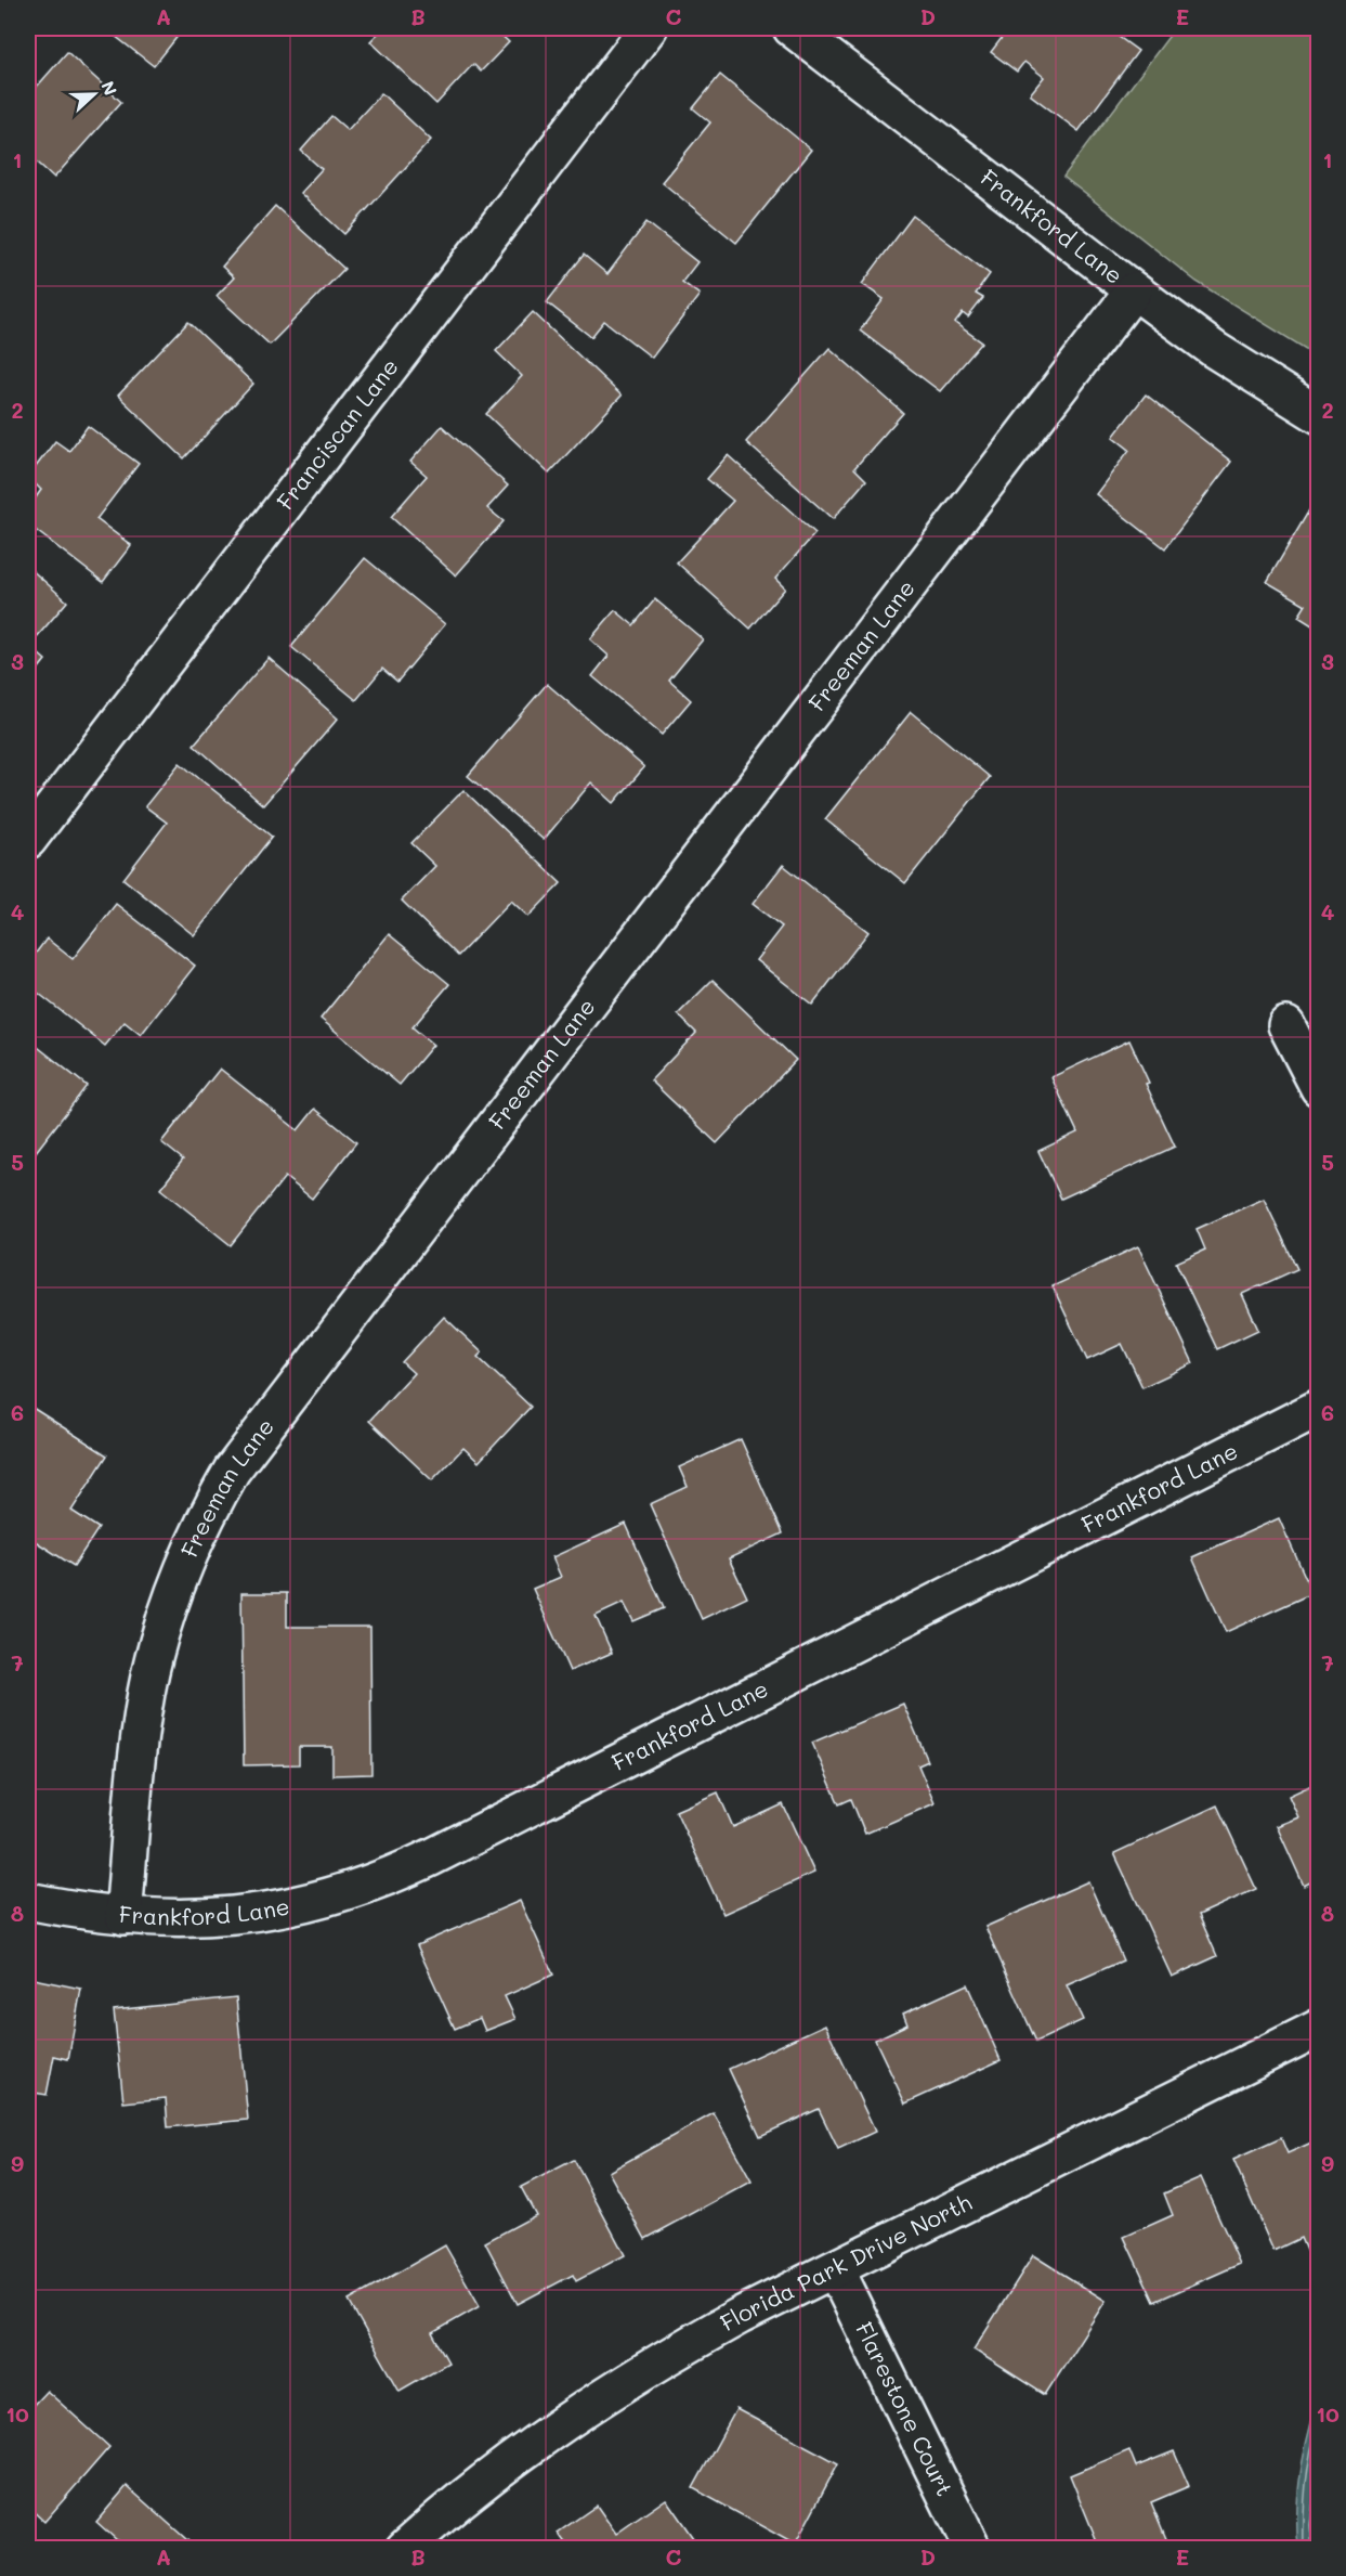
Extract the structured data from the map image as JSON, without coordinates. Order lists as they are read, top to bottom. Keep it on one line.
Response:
{"streets":{"street":["Frankford Lane","Franciscan Lane","Freeman Lane","Florida Park Drive North","Flarestone Court"]},"crossings":[["Frankford Lane","Freeman Lane"],["Florida Park Drive North","Flarestone Court"]],"north":"right","grid":{"columns":["A","B","C","D","E"],"rows":["1","2","3","4","5","6","7","8","9","10"]}}
